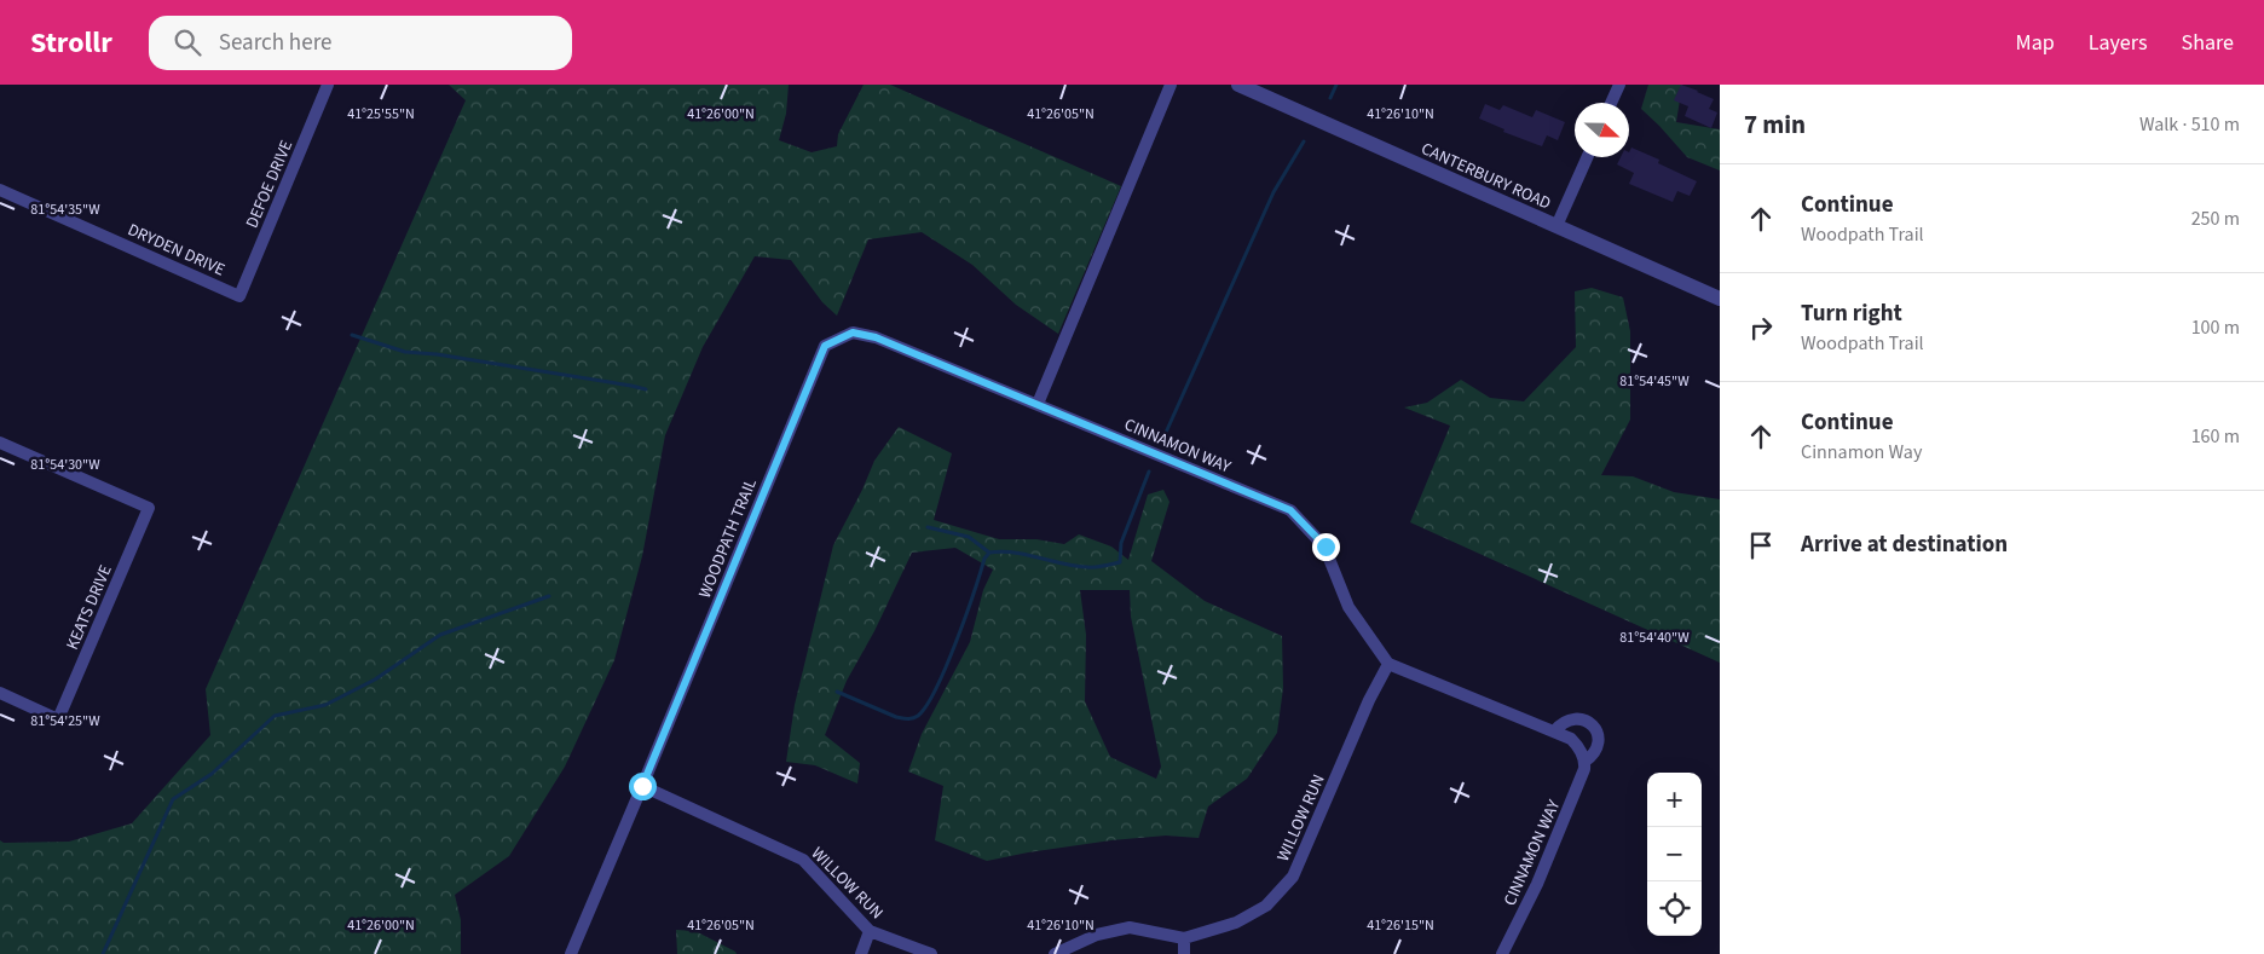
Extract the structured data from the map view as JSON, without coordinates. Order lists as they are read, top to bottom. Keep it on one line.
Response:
{"streets":{"street":["CANTERBURY ROAD","DEFOE DRIVE","DRYDEN DRIVE","CINNAMON WAY","WOODPATH TRAIL","KEATS DRIVE","WILLOW RUN"]},"crossings":[["DEFOE DRIVE","DRYDEN DRIVE"],["CINNAMON WAY","WOODPATH TRAIL"],["CINNAMON WAY","WILLOW RUN"],["WOODPATH TRAIL","WILLOW RUN"]],"north":"right","page":{"header":"Strollr","search":"Search here","nav":["Map","Layers","Share"],"heading":["7 min","Walk · 510 m"],"list":[["Continue","Woodpath Trail","250 m"],["Turn right","Woodpath Trail","100 m"],["Continue","Cinnamon Way","160 m"],"Arrive at destination"],"map_buttons":["+","−"]},"coordinates":["41°25'55\"N","41°26'00\"N","41°26'05\"N","41°26'10\"N","81°54'35\"W","81°54'45\"W","81°54'30\"W","81°54'40\"W","81°54'25\"W","41°26'15\"N"]}
